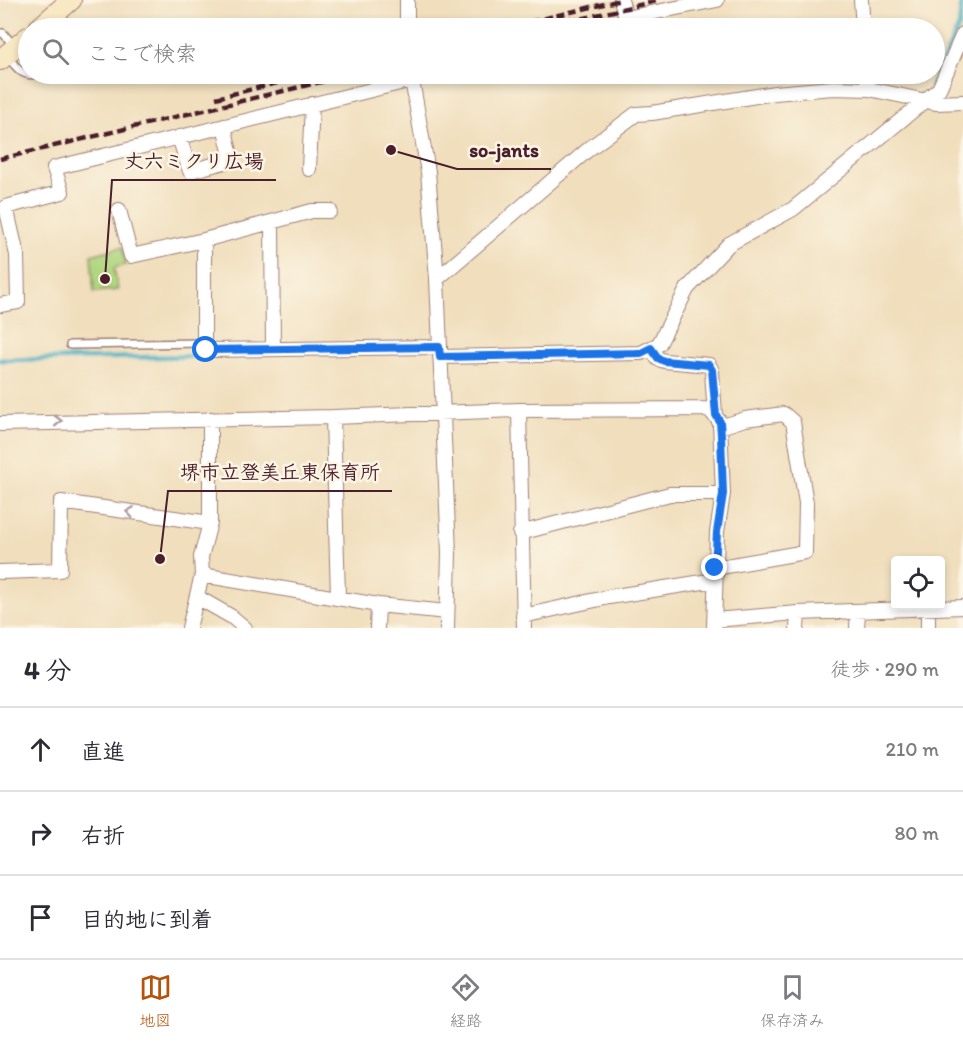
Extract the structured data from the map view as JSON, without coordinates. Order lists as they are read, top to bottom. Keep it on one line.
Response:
{"places":["so-jants","丈六ミクリ広場","堺市立登美丘東保育所"],"page":{"search":"ここで検索","heading":["4 分","徒歩 · 290 m"],"list":[["直進","210 m"],["右折","80 m"],"目的地に到着"],"nav":["地図","経路","保存済み"]}}
